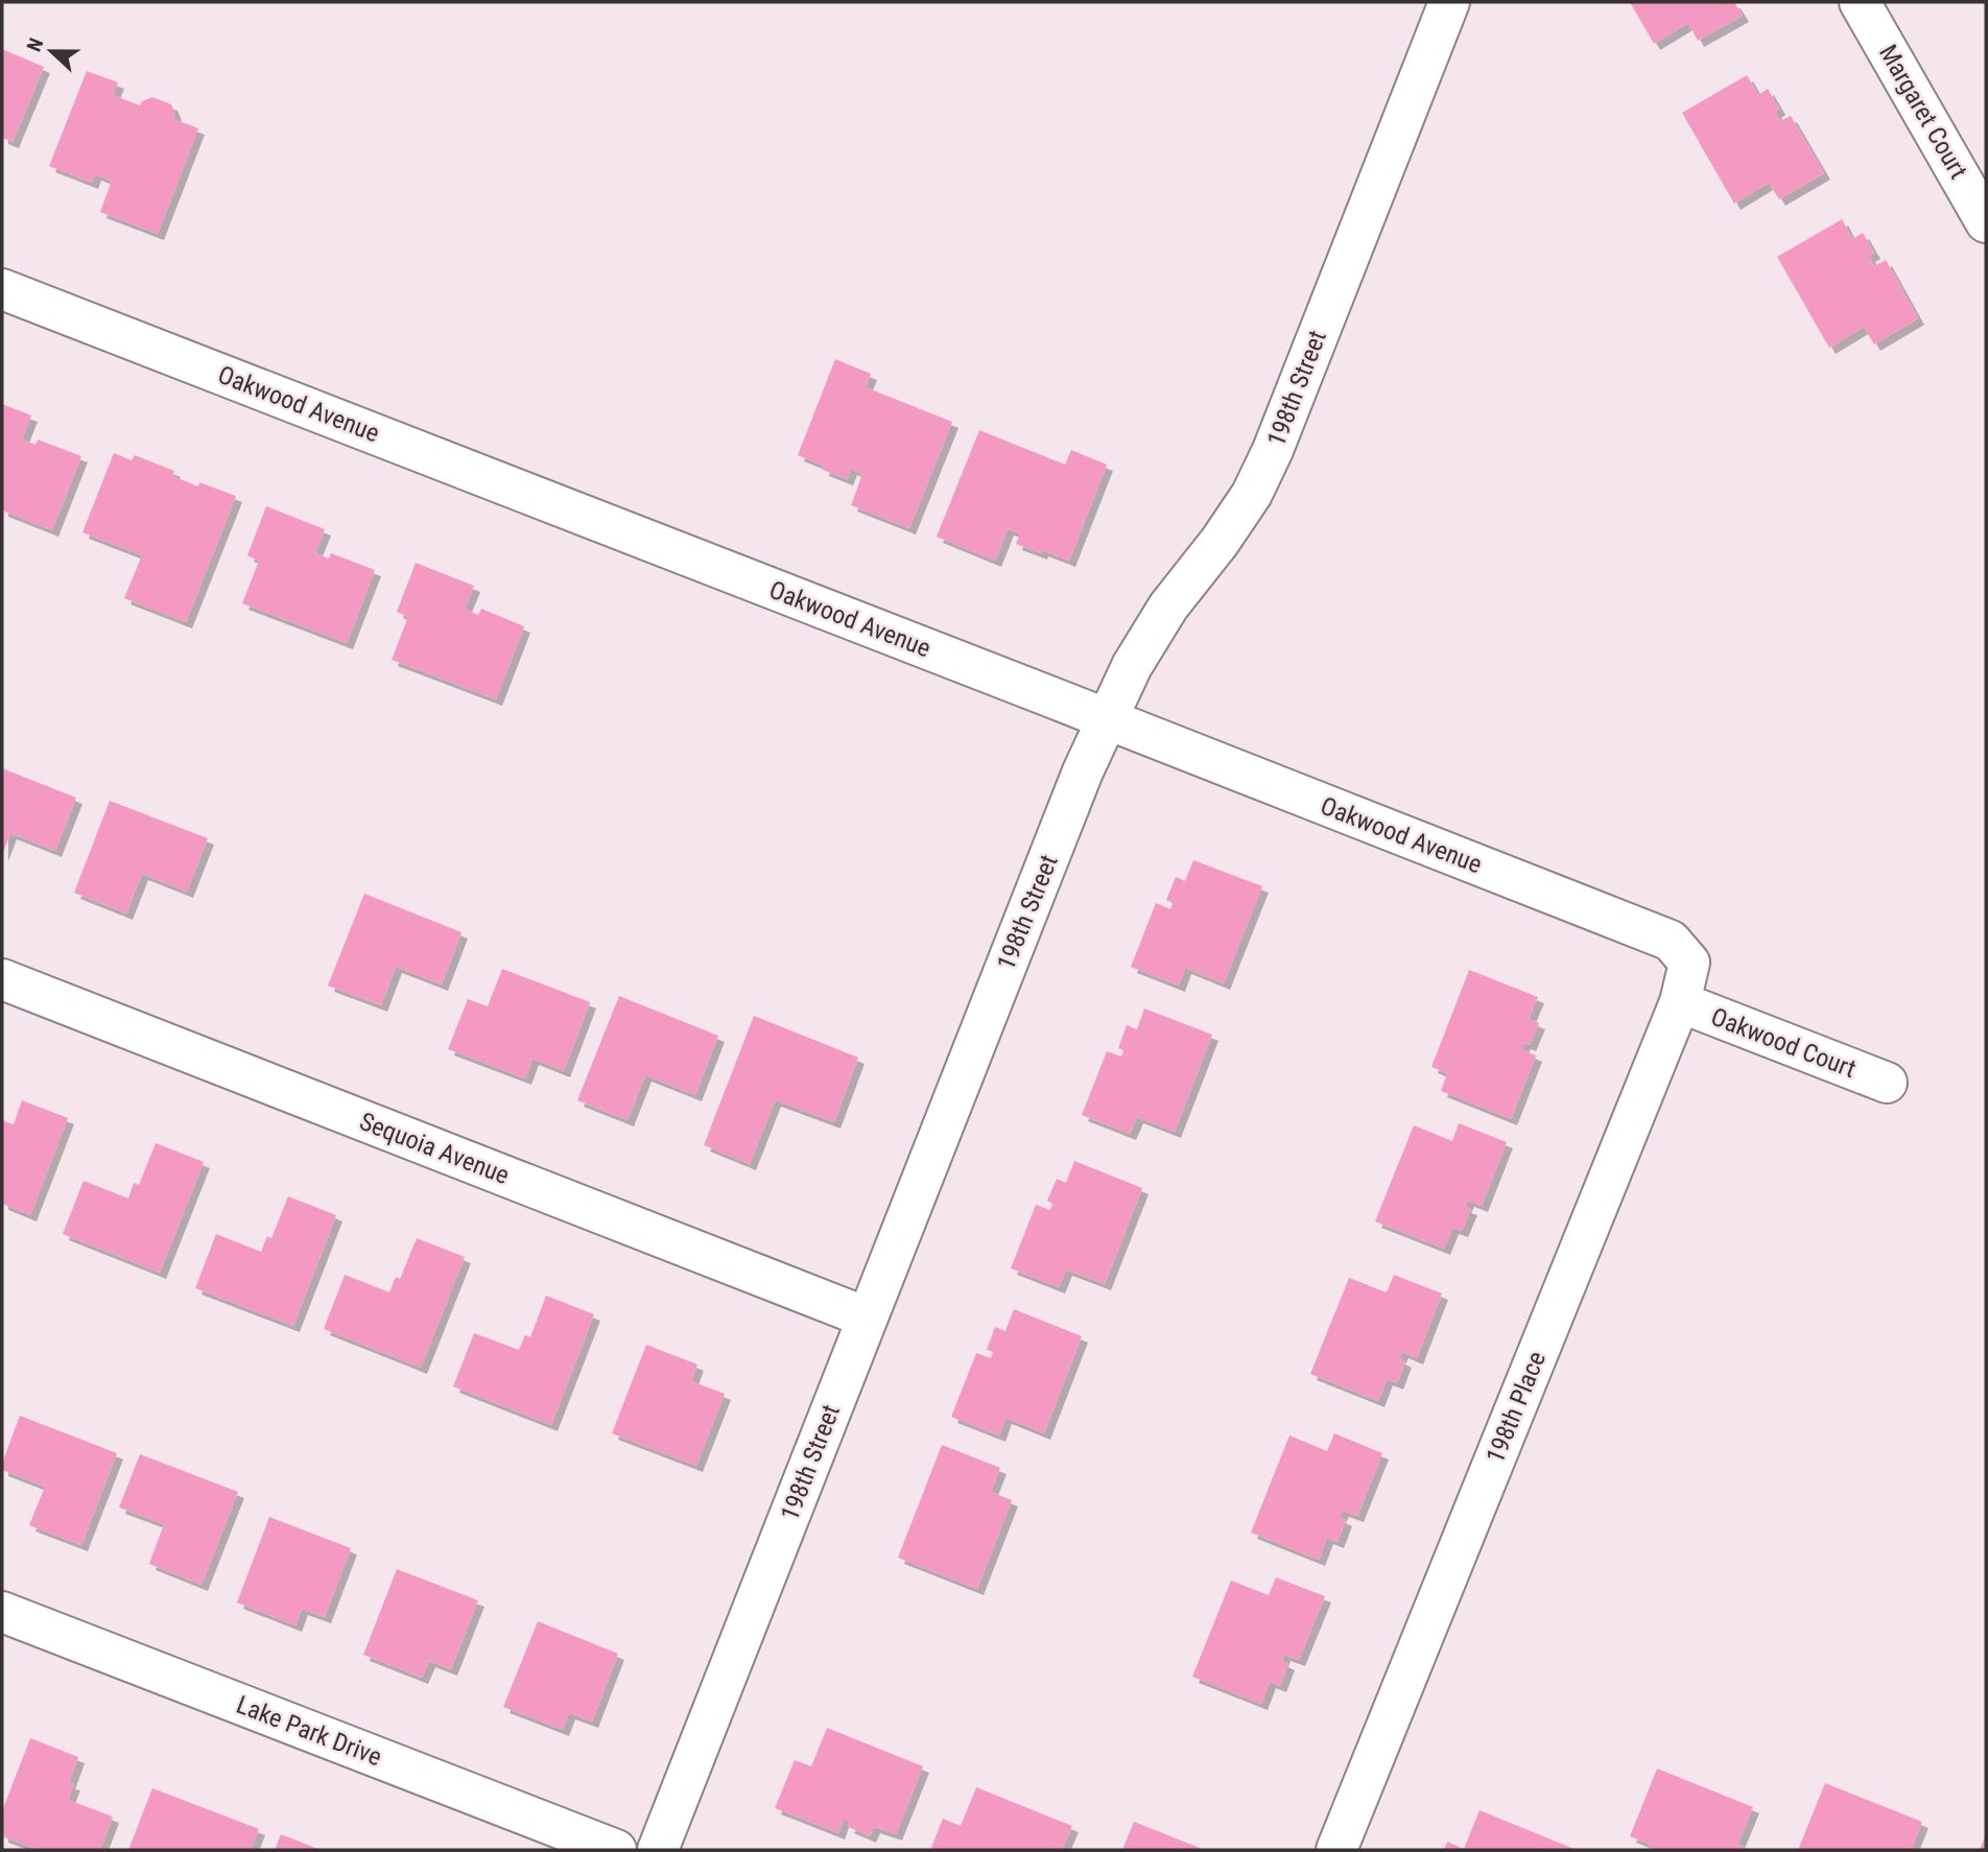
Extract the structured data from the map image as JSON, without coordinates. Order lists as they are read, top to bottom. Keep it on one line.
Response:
{"streets":{"street":["Margaret Court","198th Street","Oakwood Avenue","Oakwood Court","Sequoia Avenue","198th Place","Lake Park Drive"]},"crossings":[["198th Street","Oakwood Avenue"],["198th Street","Sequoia Avenue"],["Oakwood Avenue","198th Place"],["Oakwood Court","198th Place"]],"north":"left"}
